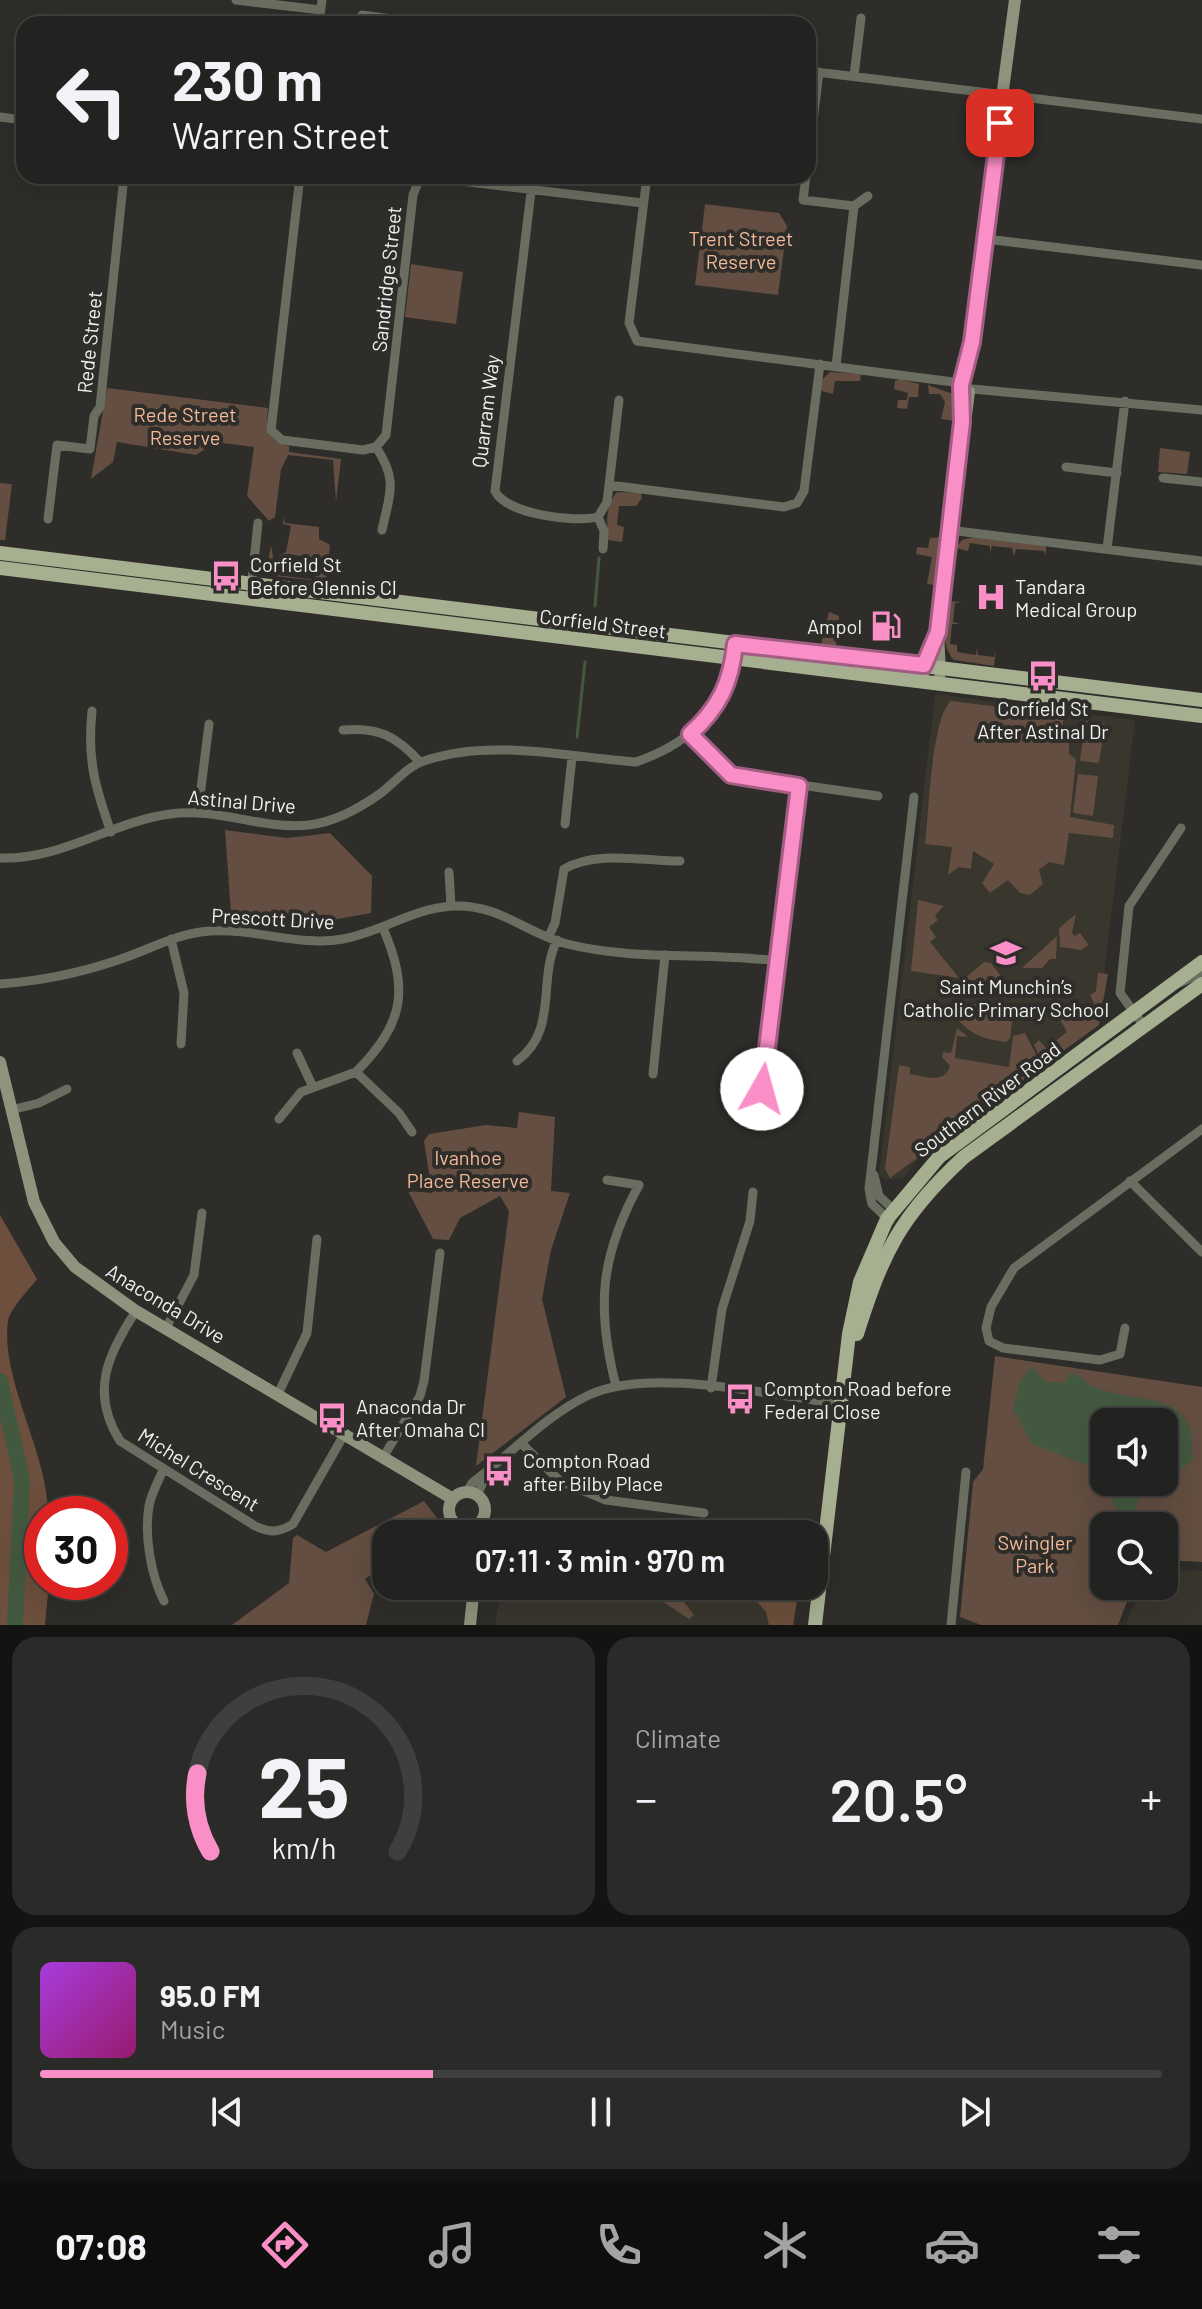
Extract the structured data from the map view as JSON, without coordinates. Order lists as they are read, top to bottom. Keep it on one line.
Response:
{"streets":{"main road":["Corfield Street","Southern River Road","Anaconda Drive"],"street":["Sandridge Street","Rede Street","Quarram Way","Astinal Drive","Prescott Drive","Michel Crescent"]},"crossings":[["Sandridge Street","Quarram Way"],["Corfield Street","Astinal Drive"],["Anaconda Drive","Michel Crescent"]],"parks":["Trent Street Reserve","Rede Street Reserve","Ivanhoe Place Reserve","Swingler Park"],"places":{"bus stop":["Corfield St Before Glennis Cl","Corfield St After Astinal Dr","Compton Road before Federal Close","Anaconda Dr After Omaha Cl","Compton Road after Bilby Place"],"hospital":["Tandara Medical Group"],"fuel station":["Ampol"],"school or university":["Saint Munchin’s Catholic Primary School"]},"page":{"turn":["230 m","Warren Street"],"limit":"30","trip":"07:11 · 3 min · 970 m","tile":"Climate","heat":["−","20.5°","+"],"song":["95.0 FM","Music"],"tabs":"07:08","gauge":["25","km/h"]}}
